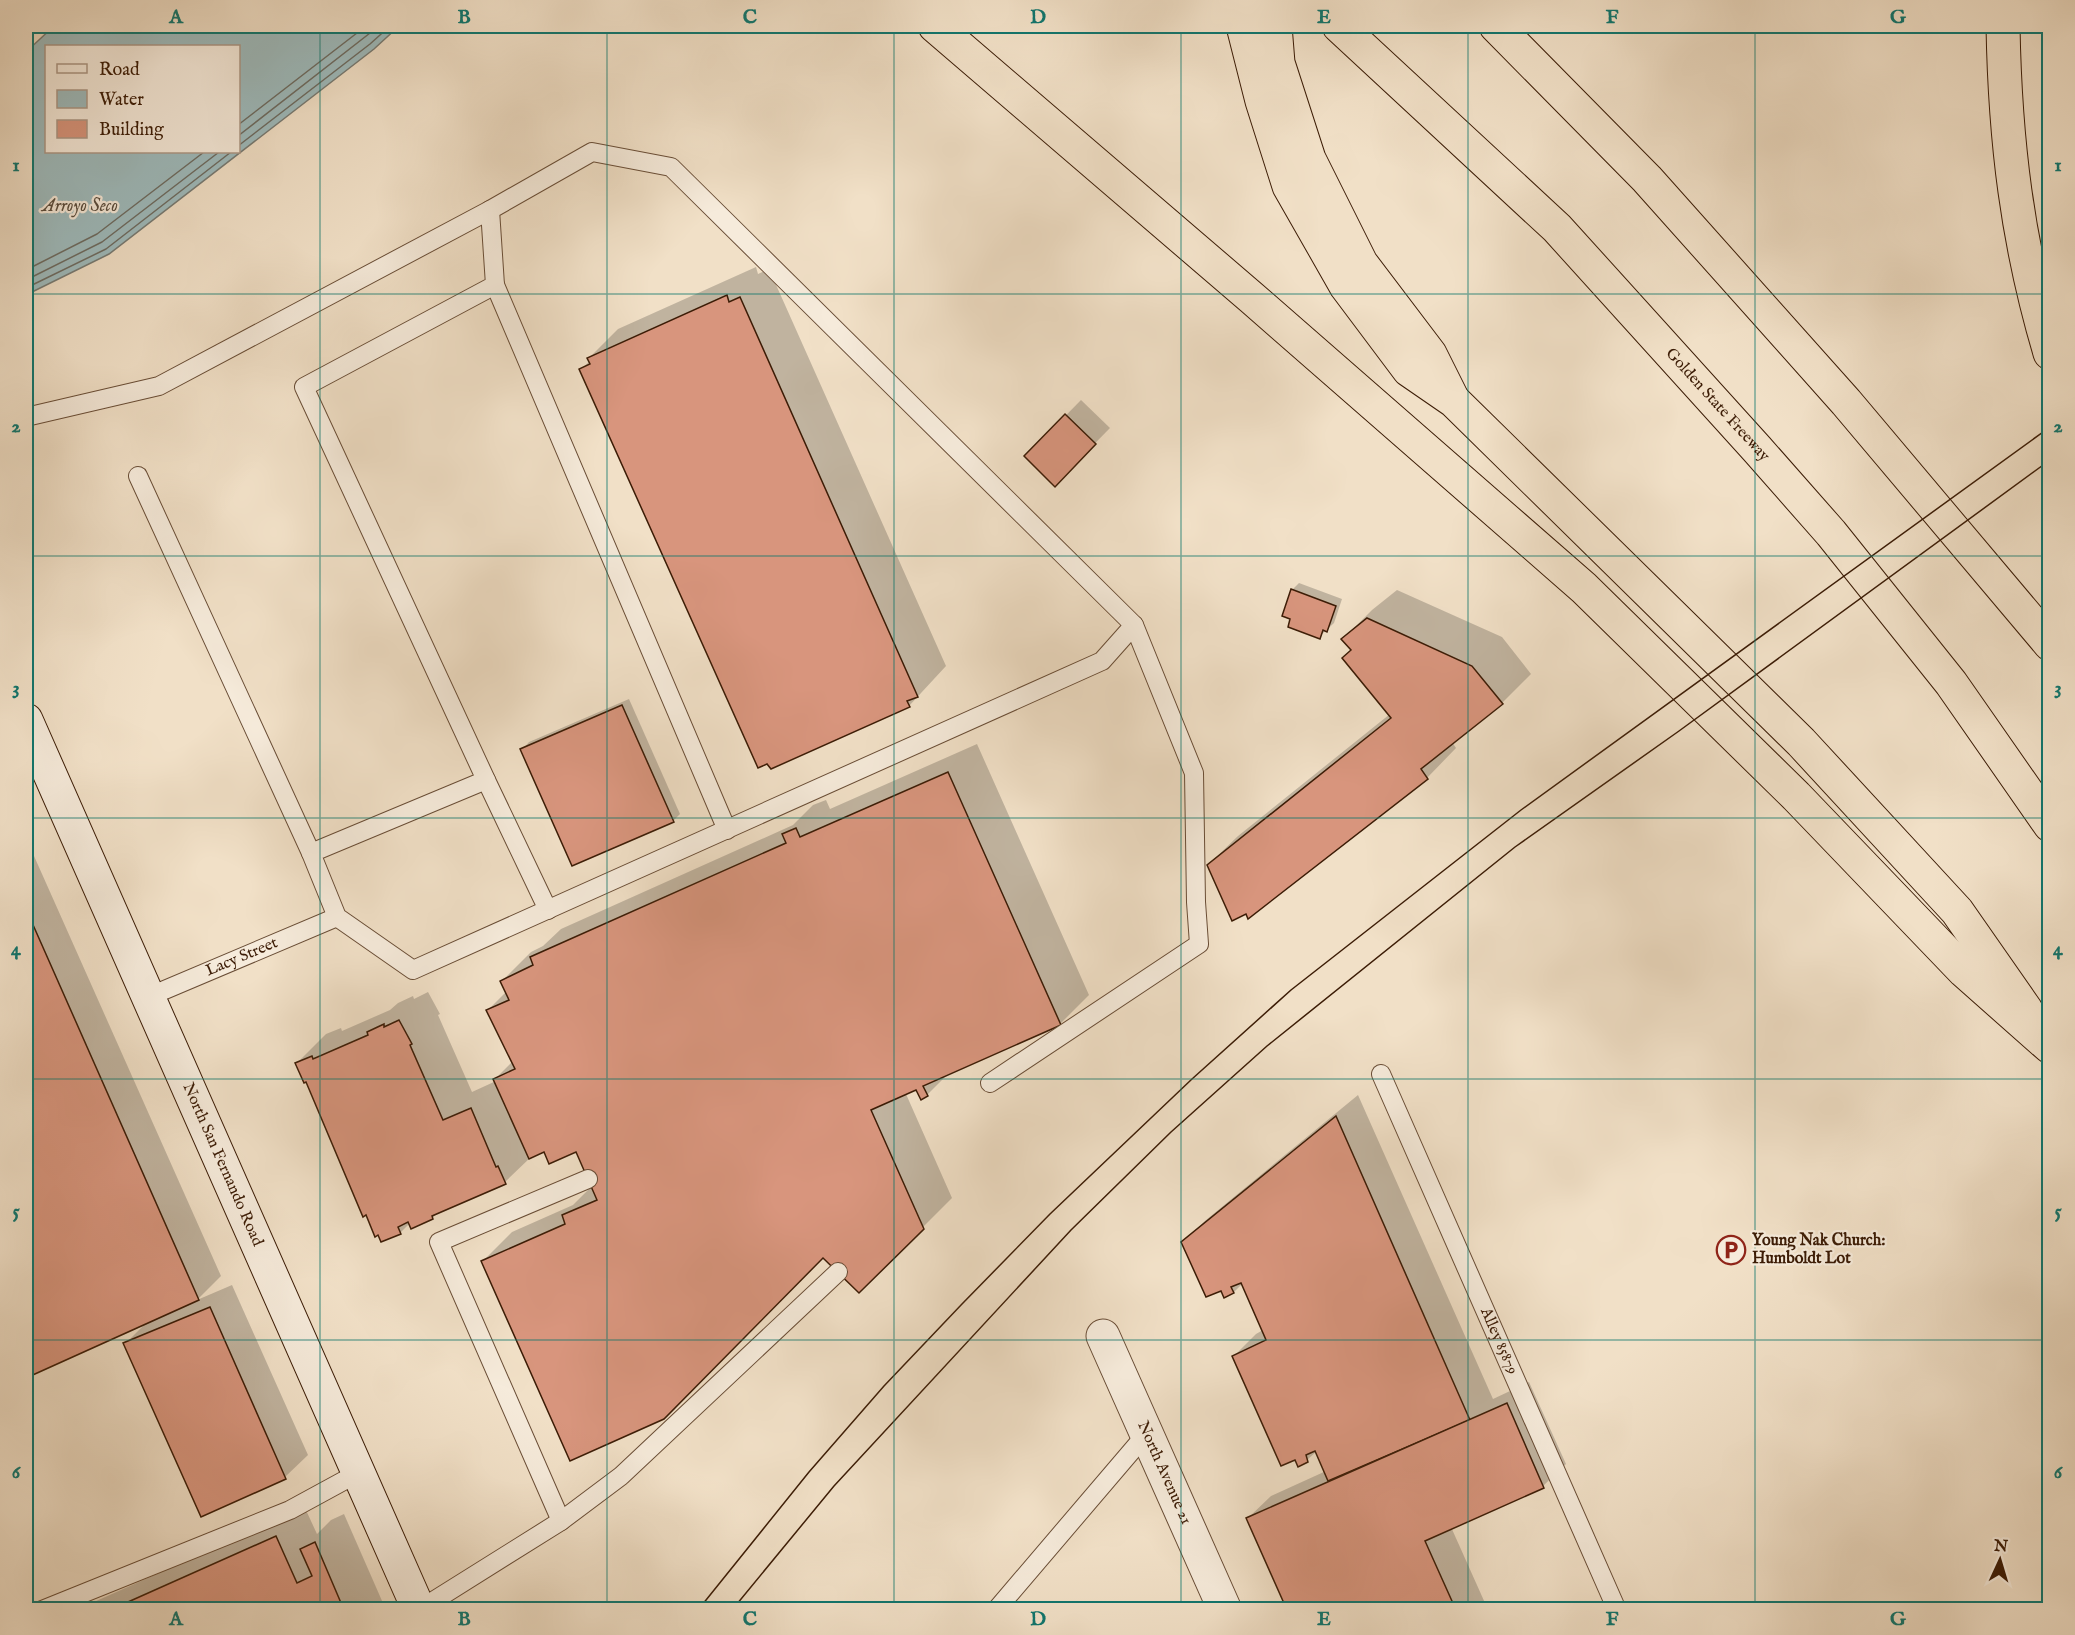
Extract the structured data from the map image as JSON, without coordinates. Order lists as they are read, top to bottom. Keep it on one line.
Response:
{"streets":{"highway":["Golden State Freeway"],"main road":["North San Fernando Road","North Avenue 21"],"lane":["Lacy Street","Alley 85879"]},"crossings":[["Lacy Street","North San Fernando Road"]],"water":["Arroyo Seco"],"places":{"parking":["Young Nak Church: Humboldt Lot"]},"legend":["Road","Water","Building"],"north":"top","grid":{"columns":["A","B","C","D","E","F","G"],"rows":["1","2","3","4","5","6"]}}
